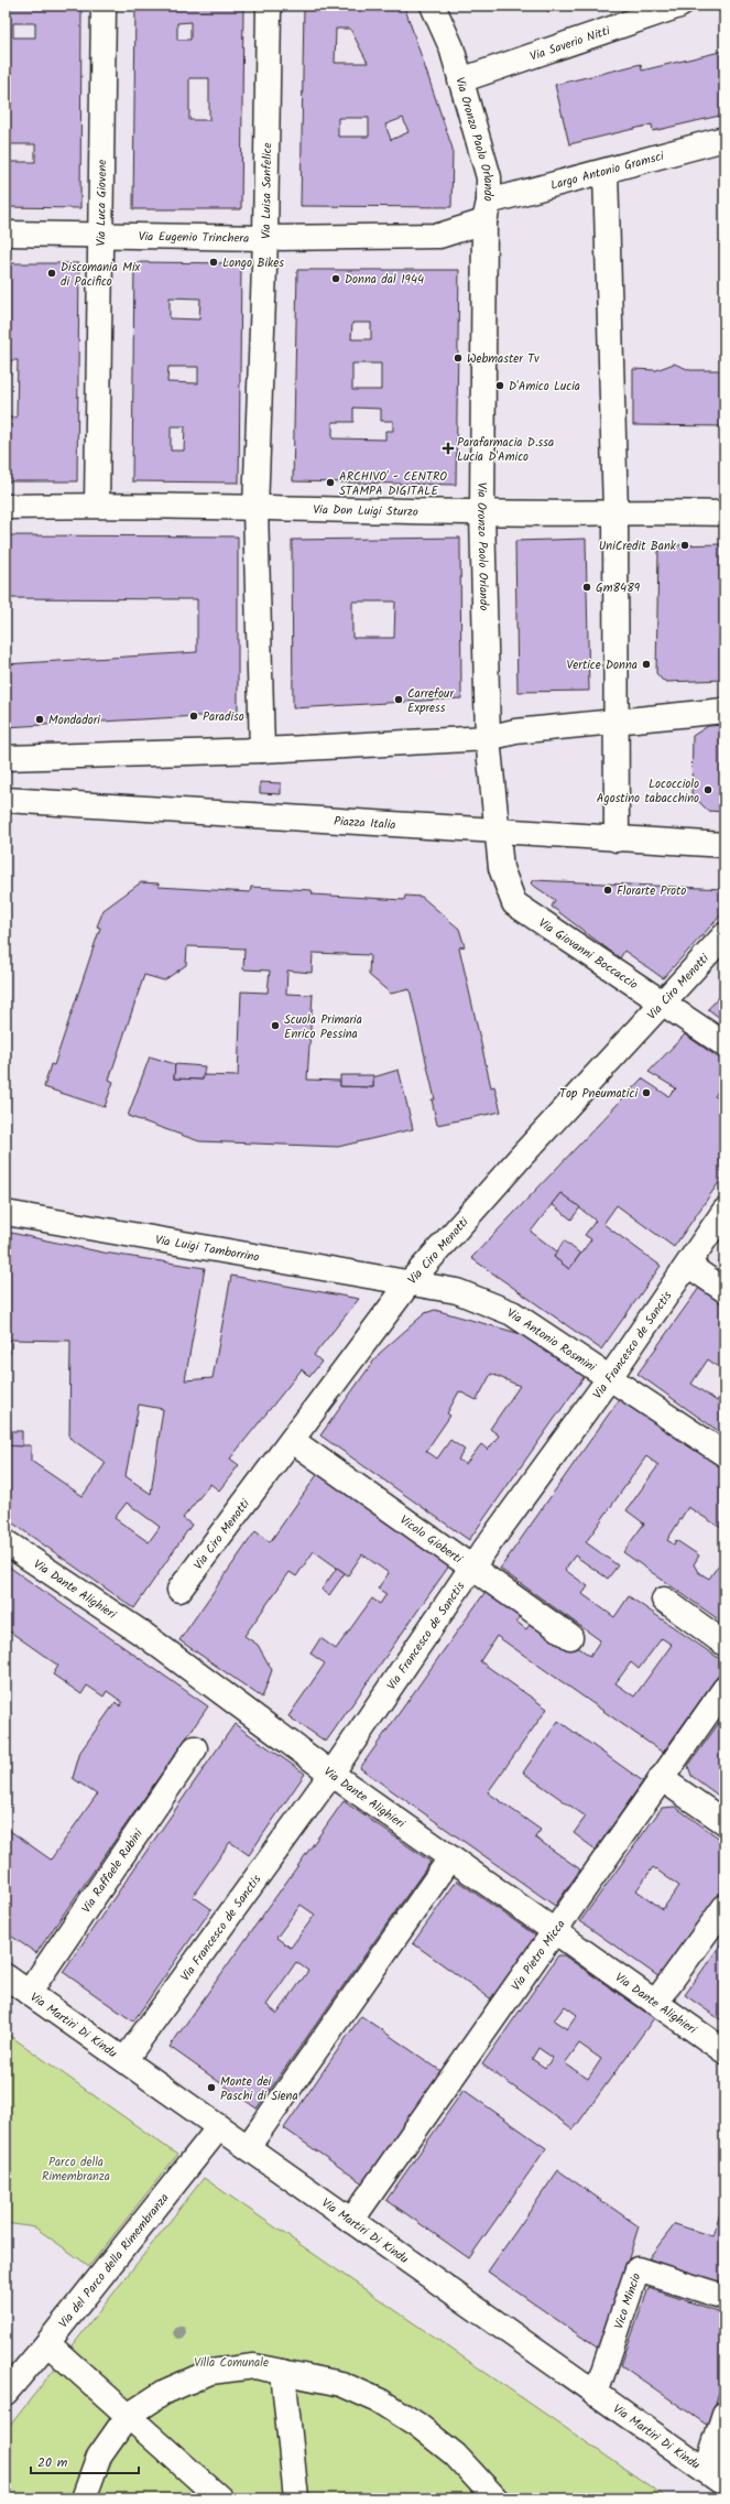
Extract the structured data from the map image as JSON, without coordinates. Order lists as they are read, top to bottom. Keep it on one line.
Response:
{"streets":{"street":["Via Saverio Nitti","Via Oronzo Paolo Orlando","Largo Antonio Gramsci","Via Luisa Sanfelice","Via Luca Giovene","Via Eugenio Trinchera","Via Don Luigi Sturzo","Piazza Italia","Via Giovanni Boccaccio","Via Ciro Menotti","Via Luigi Tamborrino","Via Antonio Rosmini","Via Francesco de Sanctis","Vicolo Gioberti","Via Dante Alighieri","Via Raffaele Rubini","Via Pietro Micca","Via Martiri Di Kindu","Via del Parco della Rimembranza","Vico Mincio"]},"crossings":[["Via Saverio Nitti","Via Oronzo Paolo Orlando"],["Via Oronzo Paolo Orlando","Largo Antonio Gramsci"],["Via Oronzo Paolo Orlando","Via Eugenio Trinchera"],["Via Oronzo Paolo Orlando","Via Don Luigi Sturzo"],["Via Oronzo Paolo Orlando","Piazza Italia"],["Via Oronzo Paolo Orlando","Via Giovanni Boccaccio"],["Largo Antonio Gramsci","Via Eugenio Trinchera"],["Via Luisa Sanfelice","Via Eugenio Trinchera"],["Via Luisa Sanfelice","Via Don Luigi Sturzo"],["Via Luca Giovene","Via Eugenio Trinchera"],["Via Luca Giovene","Via Don Luigi Sturzo"],["Piazza Italia","Via Giovanni Boccaccio"],["Via Giovanni Boccaccio","Via Ciro Menotti"],["Via Ciro Menotti","Via Luigi Tamborrino"],["Via Ciro Menotti","Via Antonio Rosmini"],["Via Ciro Menotti","Vicolo Gioberti"],["Via Luigi Tamborrino","Via Antonio Rosmini"],["Via Antonio Rosmini","Via Francesco de Sanctis"],["Via Francesco de Sanctis","Vicolo Gioberti"],["Via Francesco de Sanctis","Via Dante Alighieri"],["Via Francesco de Sanctis","Via Martiri Di Kindu"],["Via Dante Alighieri","Via Pietro Micca"],["Via Raffaele Rubini","Via Martiri Di Kindu"],["Via Pietro Micca","Via Martiri Di Kindu"],["Via Martiri Di Kindu","Via del Parco della Rimembranza"],["Via Martiri Di Kindu","Vico Mincio"]],"parks":["Parco della Rimembranza","Villa Comunale"],"places":{"other":["Longo Bikes","Discomania Mix di Pacifico","Donna dal 1944","Webmaster Tv","D'Amico Lucia","ARCHIVO' - CENTRO STAMPA DIGITALE","UniCredit Bank","Gm8489","Vertice Donna","Carrefour Express","Paradiso","Mondadori","Lococciolo Agostino tabacchino","Florarte Proto","Scuola Primaria Enrico Pessina","Top Pneumatici","Monte dei Paschi di Siena"],"health":["Parafarmacia D.ssa Lucia D'Amico"]},"scale_bar":"20 m"}
